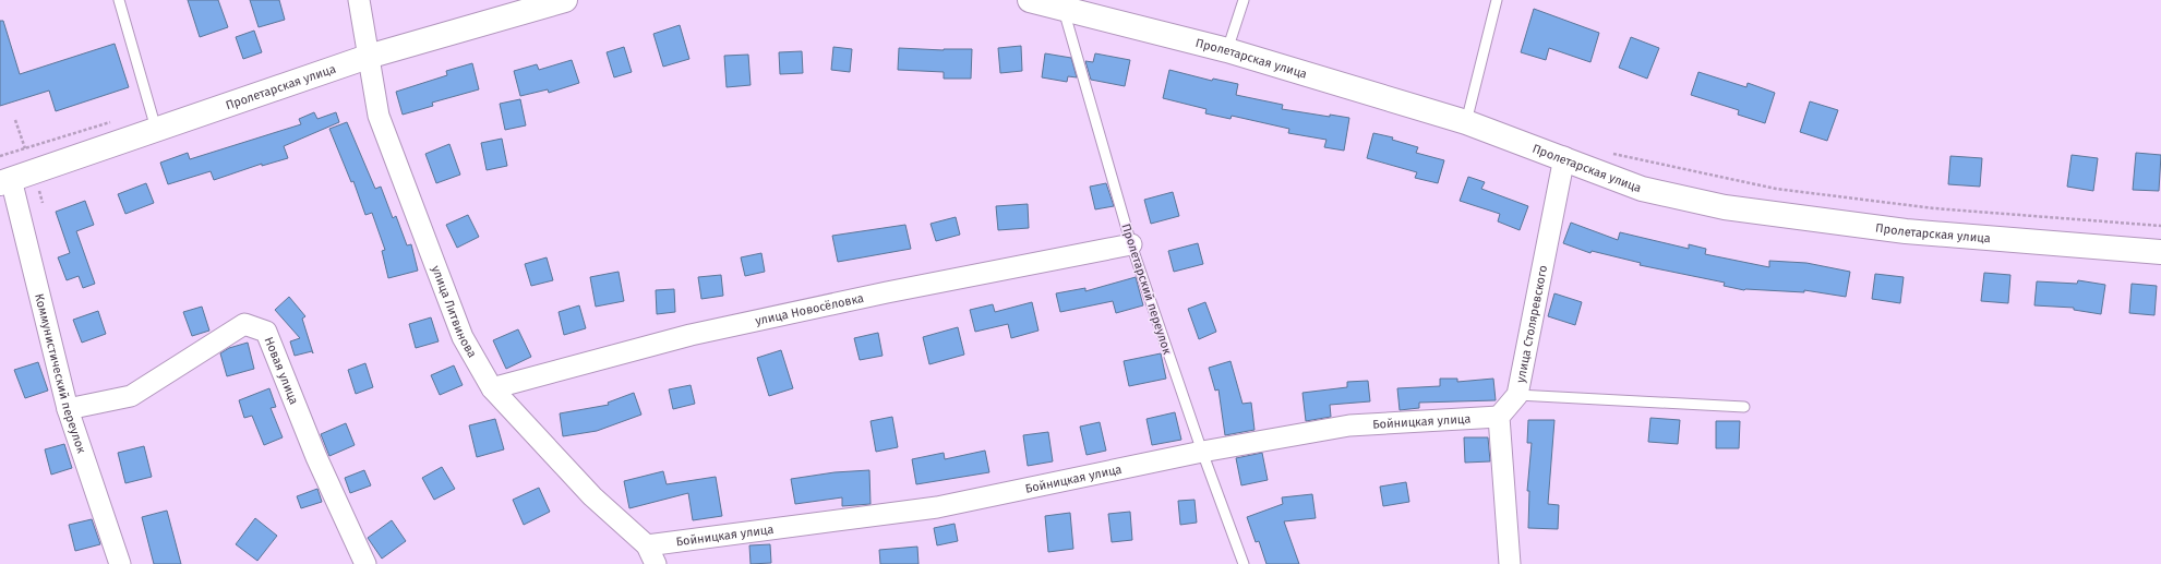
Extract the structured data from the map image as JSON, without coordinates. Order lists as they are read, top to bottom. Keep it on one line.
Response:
{"streets":{"main road":["Пролетарская улица"],"street":["улица Новосёловка","улица Литвинова","улица Столяревского","Новая улица","Коммунистический переулок","Бойницкая улица"],"lane":["Пролетарский переулок"]},"crossings":[["Пролетарская улица","Пролетарский переулок"],["Пролетарская улица","улица Литвинова"],["Пролетарская улица","улица Столяревского"],["Пролетарская улица","Коммунистический переулок"],["Пролетарский переулок","улица Новосёловка"],["Пролетарский переулок","Бойницкая улица"],["улица Новосёловка","улица Литвинова"],["улица Литвинова","Бойницкая улица"],["улица Столяревского","Бойницкая улица"],["Новая улица","Коммунистический переулок"]]}
